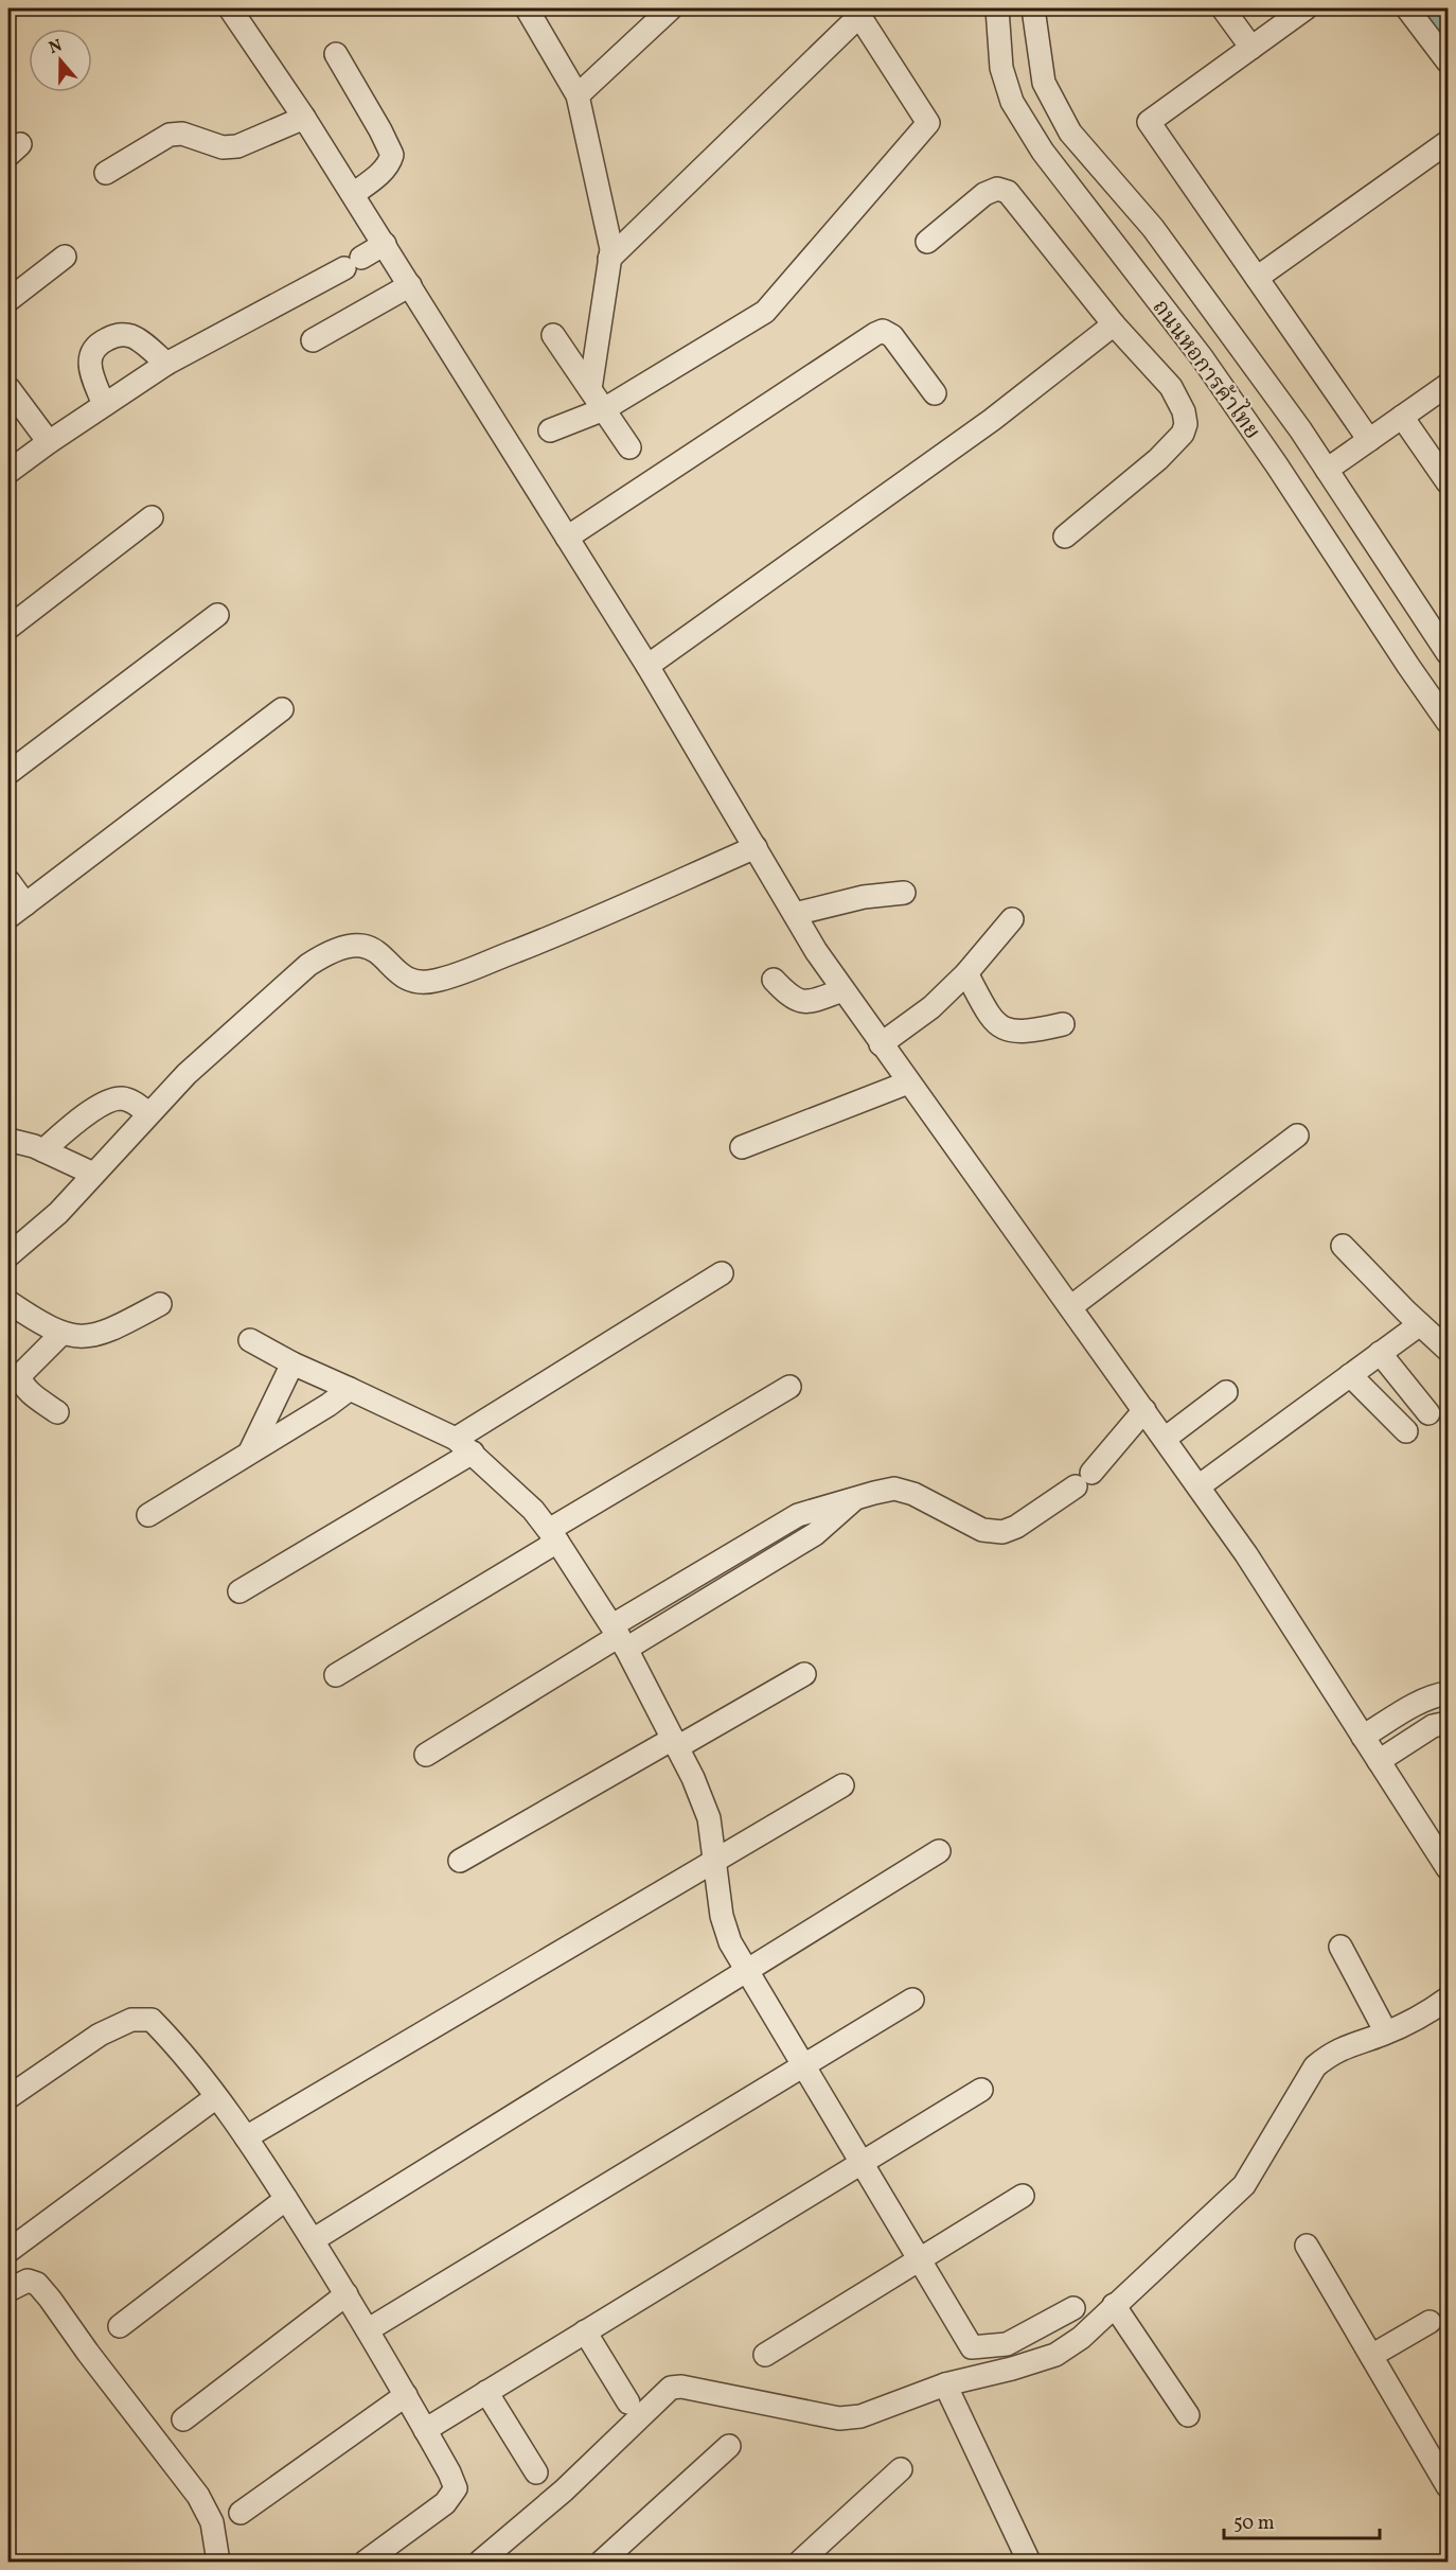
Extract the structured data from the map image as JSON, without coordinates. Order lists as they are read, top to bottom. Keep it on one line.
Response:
{"streets":{"street":["ถนนหอการค้าไทย"]},"scale_bar":"50 m","north":"top"}
